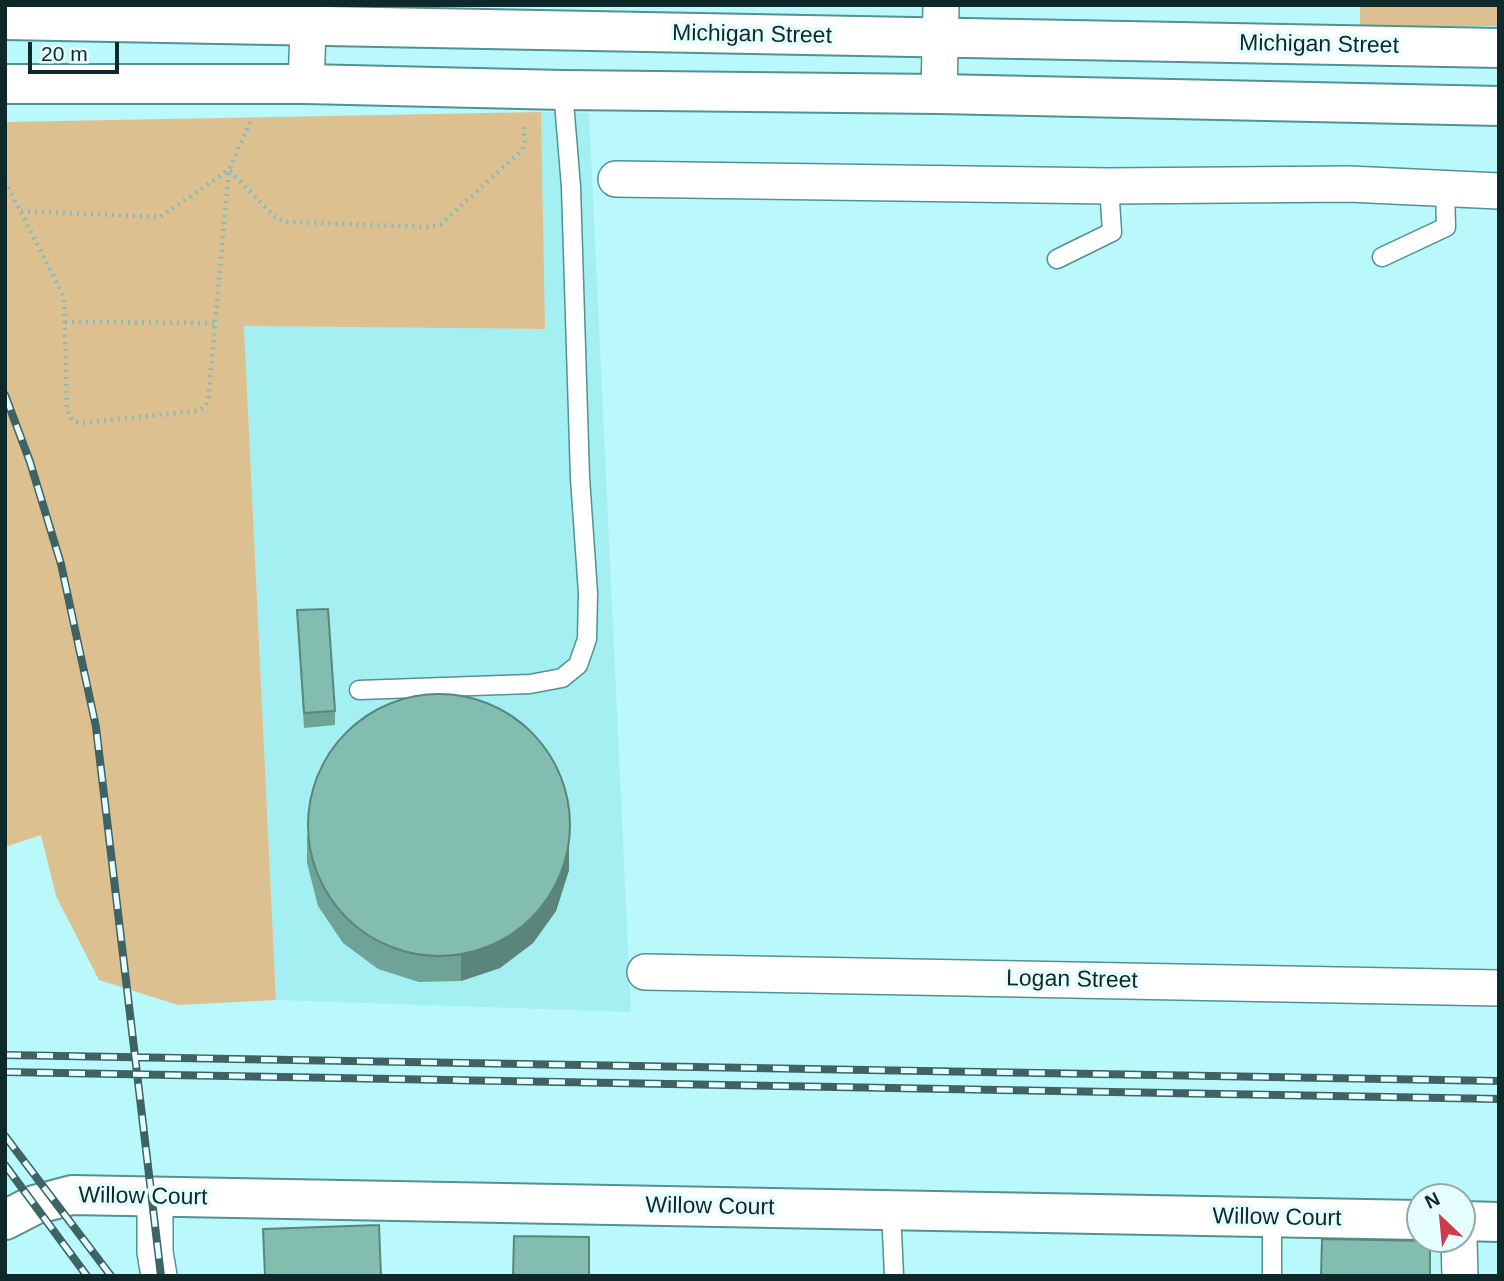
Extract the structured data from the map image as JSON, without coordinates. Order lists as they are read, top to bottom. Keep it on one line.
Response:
{"streets":{"main road":["Michigan Street","Willow Court"],"street":["Logan Street"]},"scale_bar":"20 m","north":"top left"}
